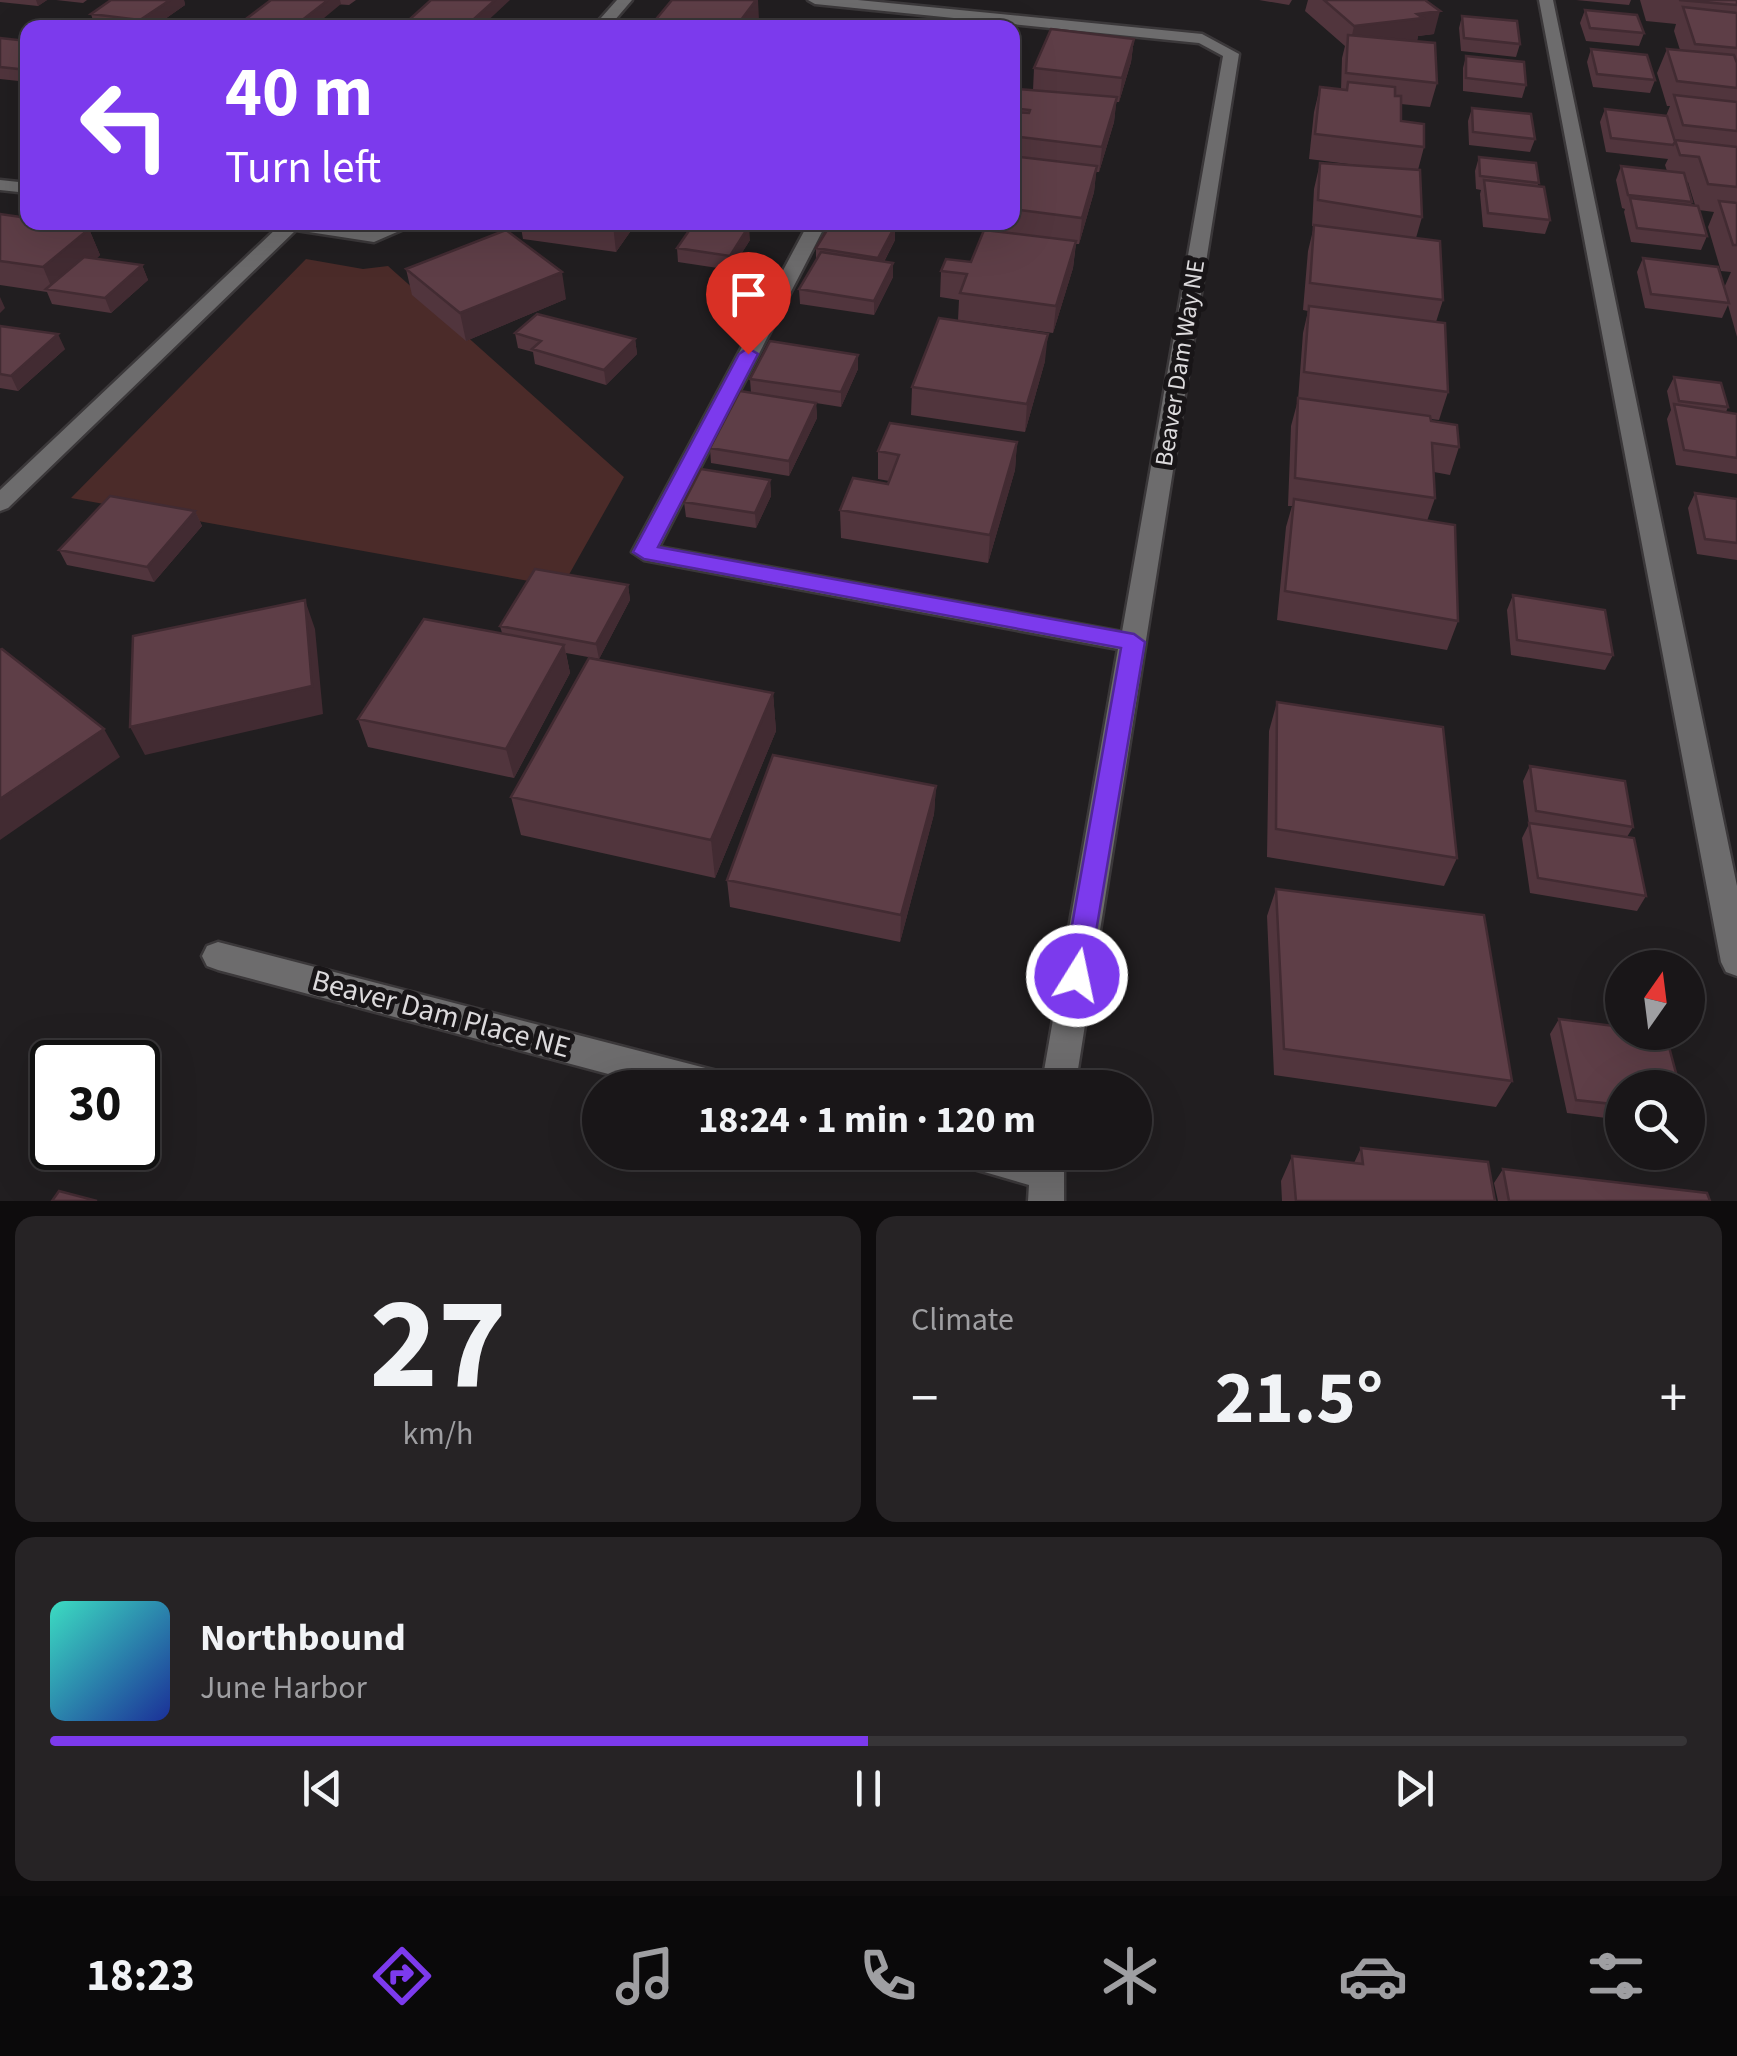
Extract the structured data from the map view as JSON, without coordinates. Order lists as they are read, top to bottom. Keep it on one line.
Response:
{"streets":{"street":["Beaver Dam Way NE","Beaver Dam Place NE"]},"north":"top","page":{"turn":["40 m","Turn left"],"limit":"30","trip":"18:24 · 1 min · 120 m","tile":[["27","km/h"],"Climate"],"heat":["−","21.5°","+"],"song":["Northbound","June Harbor"],"tabs":"18:23"}}
